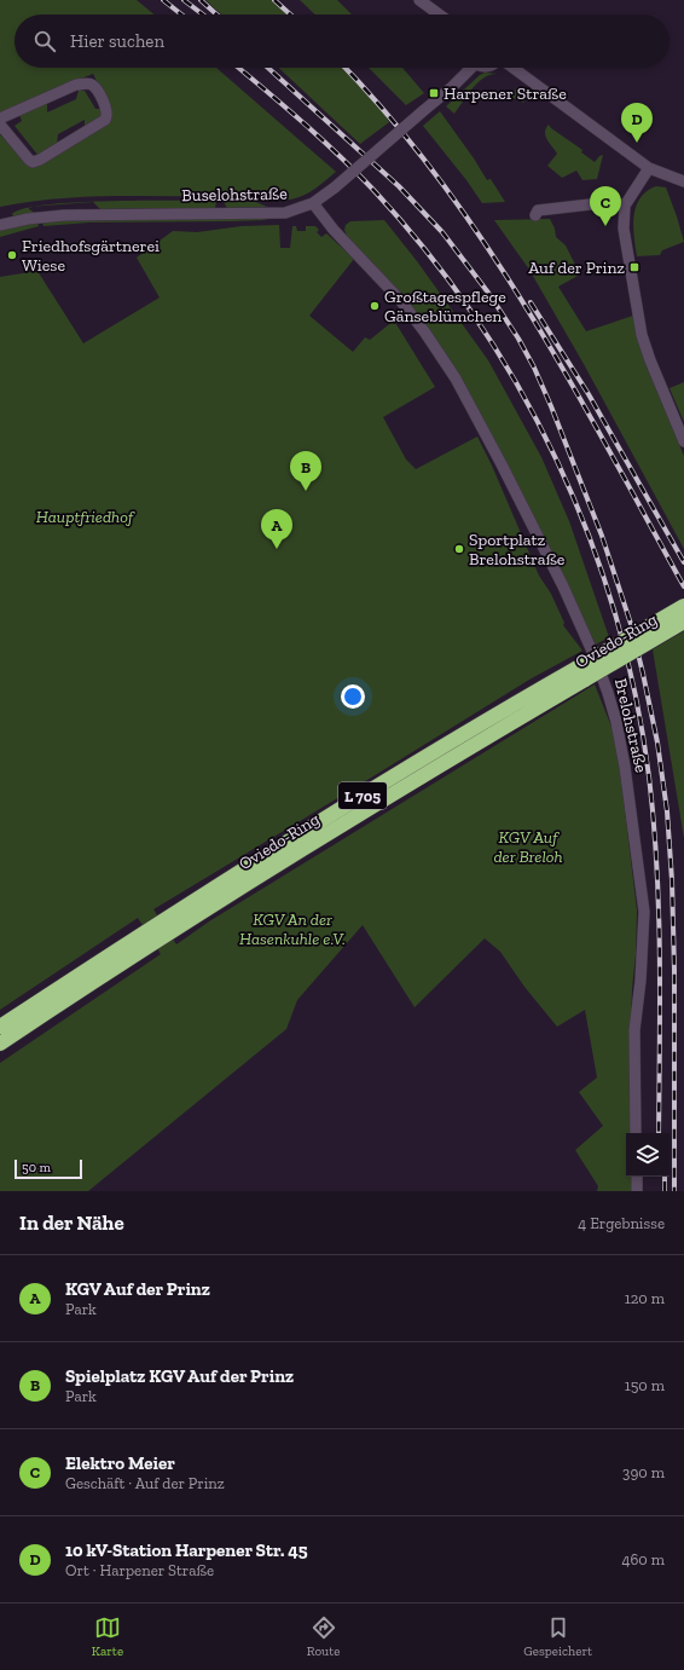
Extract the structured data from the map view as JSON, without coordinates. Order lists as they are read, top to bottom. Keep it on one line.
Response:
{"streets":{"highway":["Oviedo-Ring","L 705"],"street":["Buselohstraße","Brelohstraße"]},"crossings":[["Buselohstraße","Brelohstraße"]],"parks":["Hauptfriedhof","KGV Auf der Breloh","KGV An der Hasenkuhle e.V."],"places":{"transit":["Harpener Straße","Auf der Prinz"],"other":["Friedhofsgärtnerei Wiese","Großtagespflege Gänseblümchen","Sportplatz Brelohstraße"]},"scale_bar":"50 m","page":{"search":"Hier suchen","pins":["D","C","B","A"],"scale":"50 m","heading":["In der Nähe","4 Ergebnisse"],"list":[{"mark":"A","name":"KGV Auf der Prinz","note":"Park","value":"120 m"},{"mark":"B","name":"Spielplatz KGV Auf der Prinz","note":"Park","value":"150 m"},{"mark":"C","name":"Elektro Meier","note":"Geschäft · Auf der Prinz","value":"390 m"},{"mark":"D","name":"10 kV-Station Harpener Str. 45","note":"Ort · Harpener Straße","value":"460 m"}],"nav":["Karte","Route","Gespeichert"]}}
